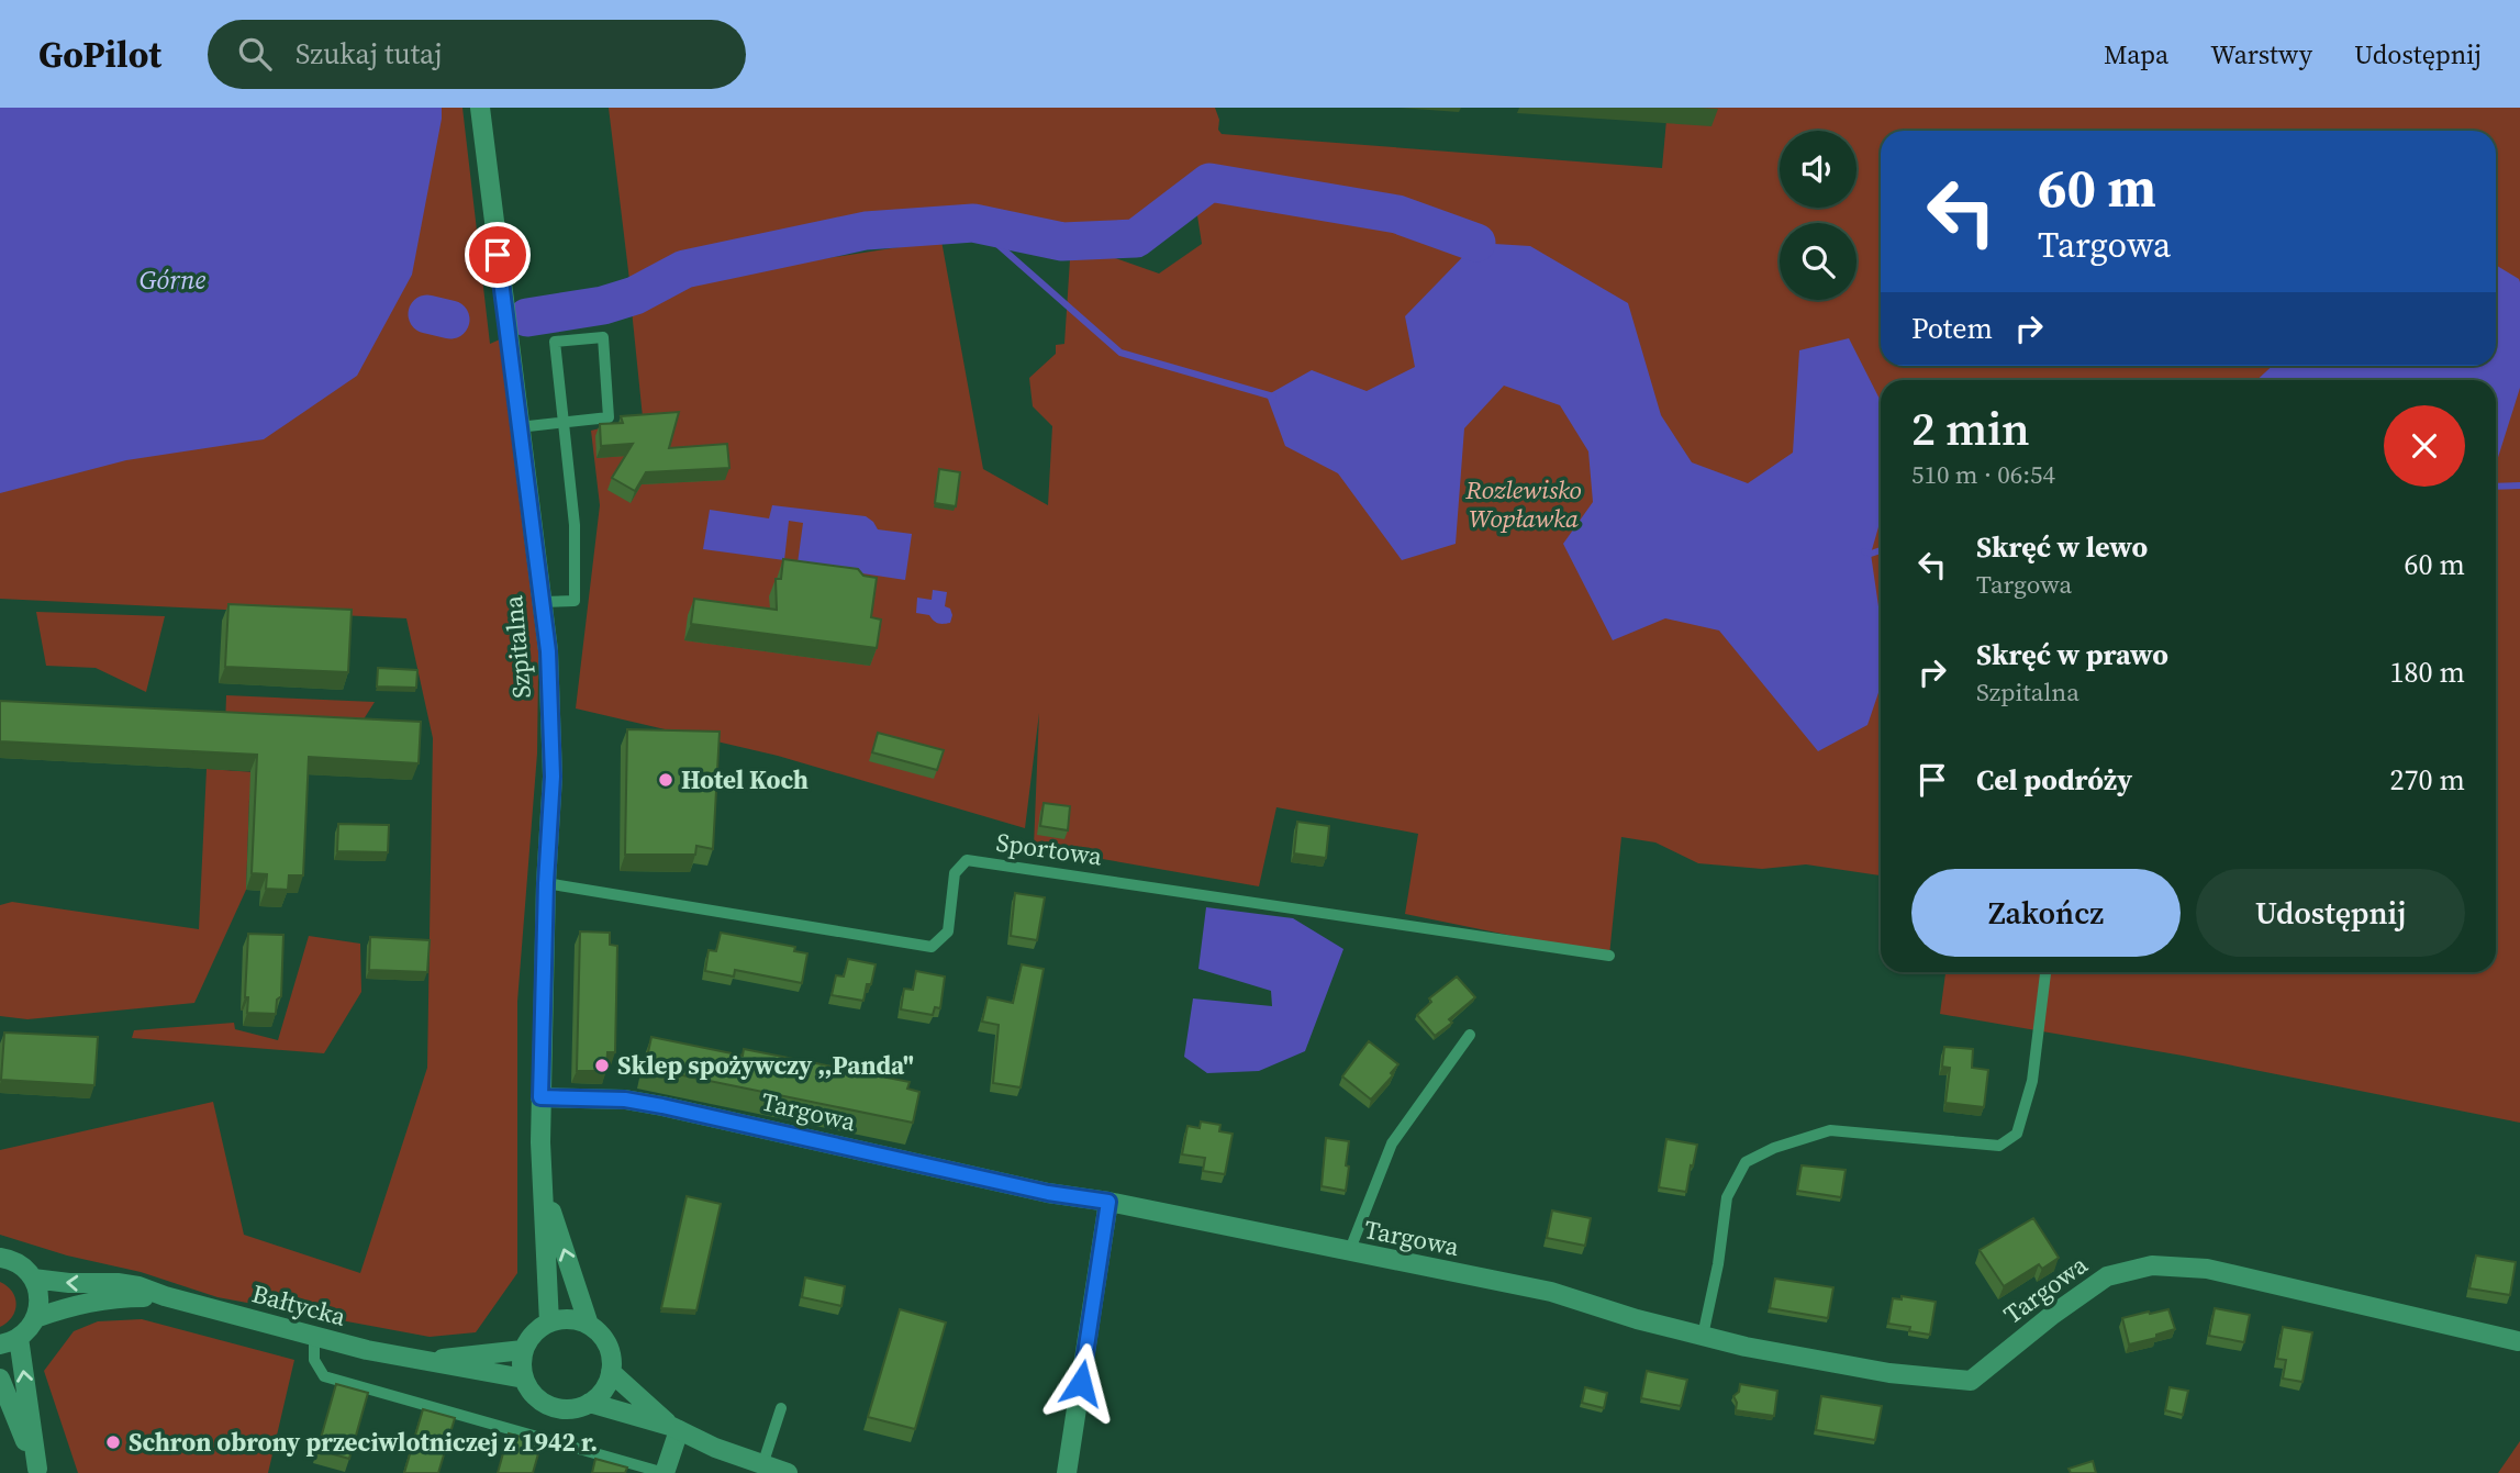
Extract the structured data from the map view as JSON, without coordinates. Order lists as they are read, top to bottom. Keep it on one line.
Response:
{"streets":{"street":["Szpitalna","Targowa","Bałtycka"],"lane":["Sportowa"]},"crossings":[["Szpitalna","Sportowa"],["Szpitalna","Targowa"],["Szpitalna","Bałtycka"]],"water":["Górne"],"parks":["Rozlewisko Wopławka"],"places":["Hotel Koch","Sklep spożywczy ,,Panda\"","Schron obrony przeciwlotniczej z 1942 r."],"page":{"header":"GoPilot","search":"Szukaj tutaj","nav":["Mapa","Warstwy","Udostępnij"],"turn":["60 m","Targowa"],"then":"Potem","heading":["2 min","510 m · 06:54"],"list":[{"name":"Skręć w lewo","note":"Targowa","value":"60 m"},{"name":"Skręć w prawo","note":"Szpitalna","value":"180 m"},{"name":"Cel podróży","value":"270 m"}],"buttons":["Zakończ","Udostępnij"]}}
